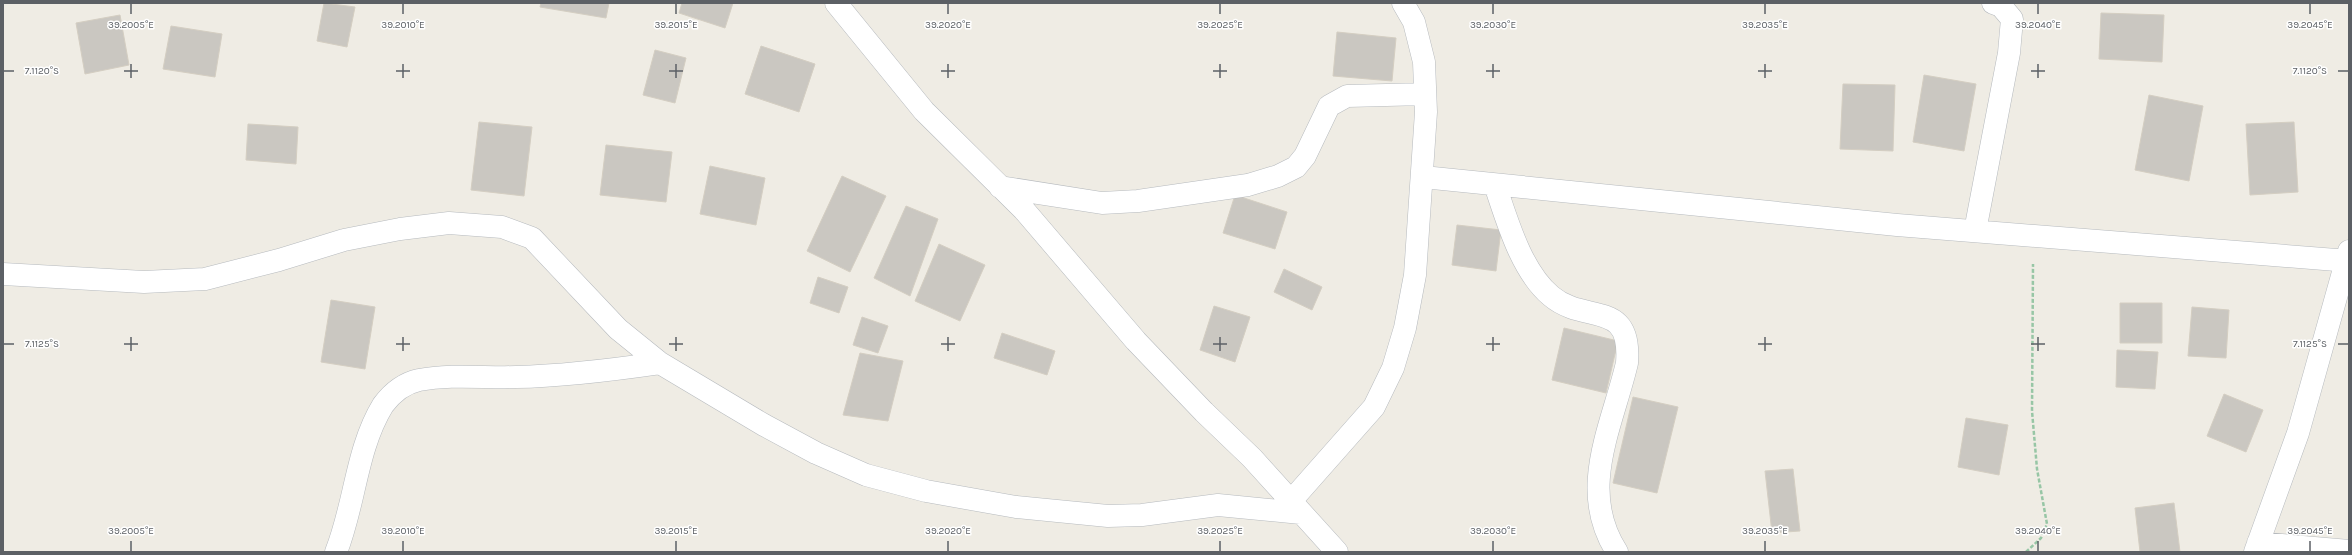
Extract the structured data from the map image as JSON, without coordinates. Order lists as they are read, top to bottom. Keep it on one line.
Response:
{"coordinates":["39.2005°E","39.2010°E","39.2015°E","39.2020°E","39.2025°E","39.2030°E","39.2035°E","39.2040°E","39.2045°E","7.1120°S","7.1125°S"]}
